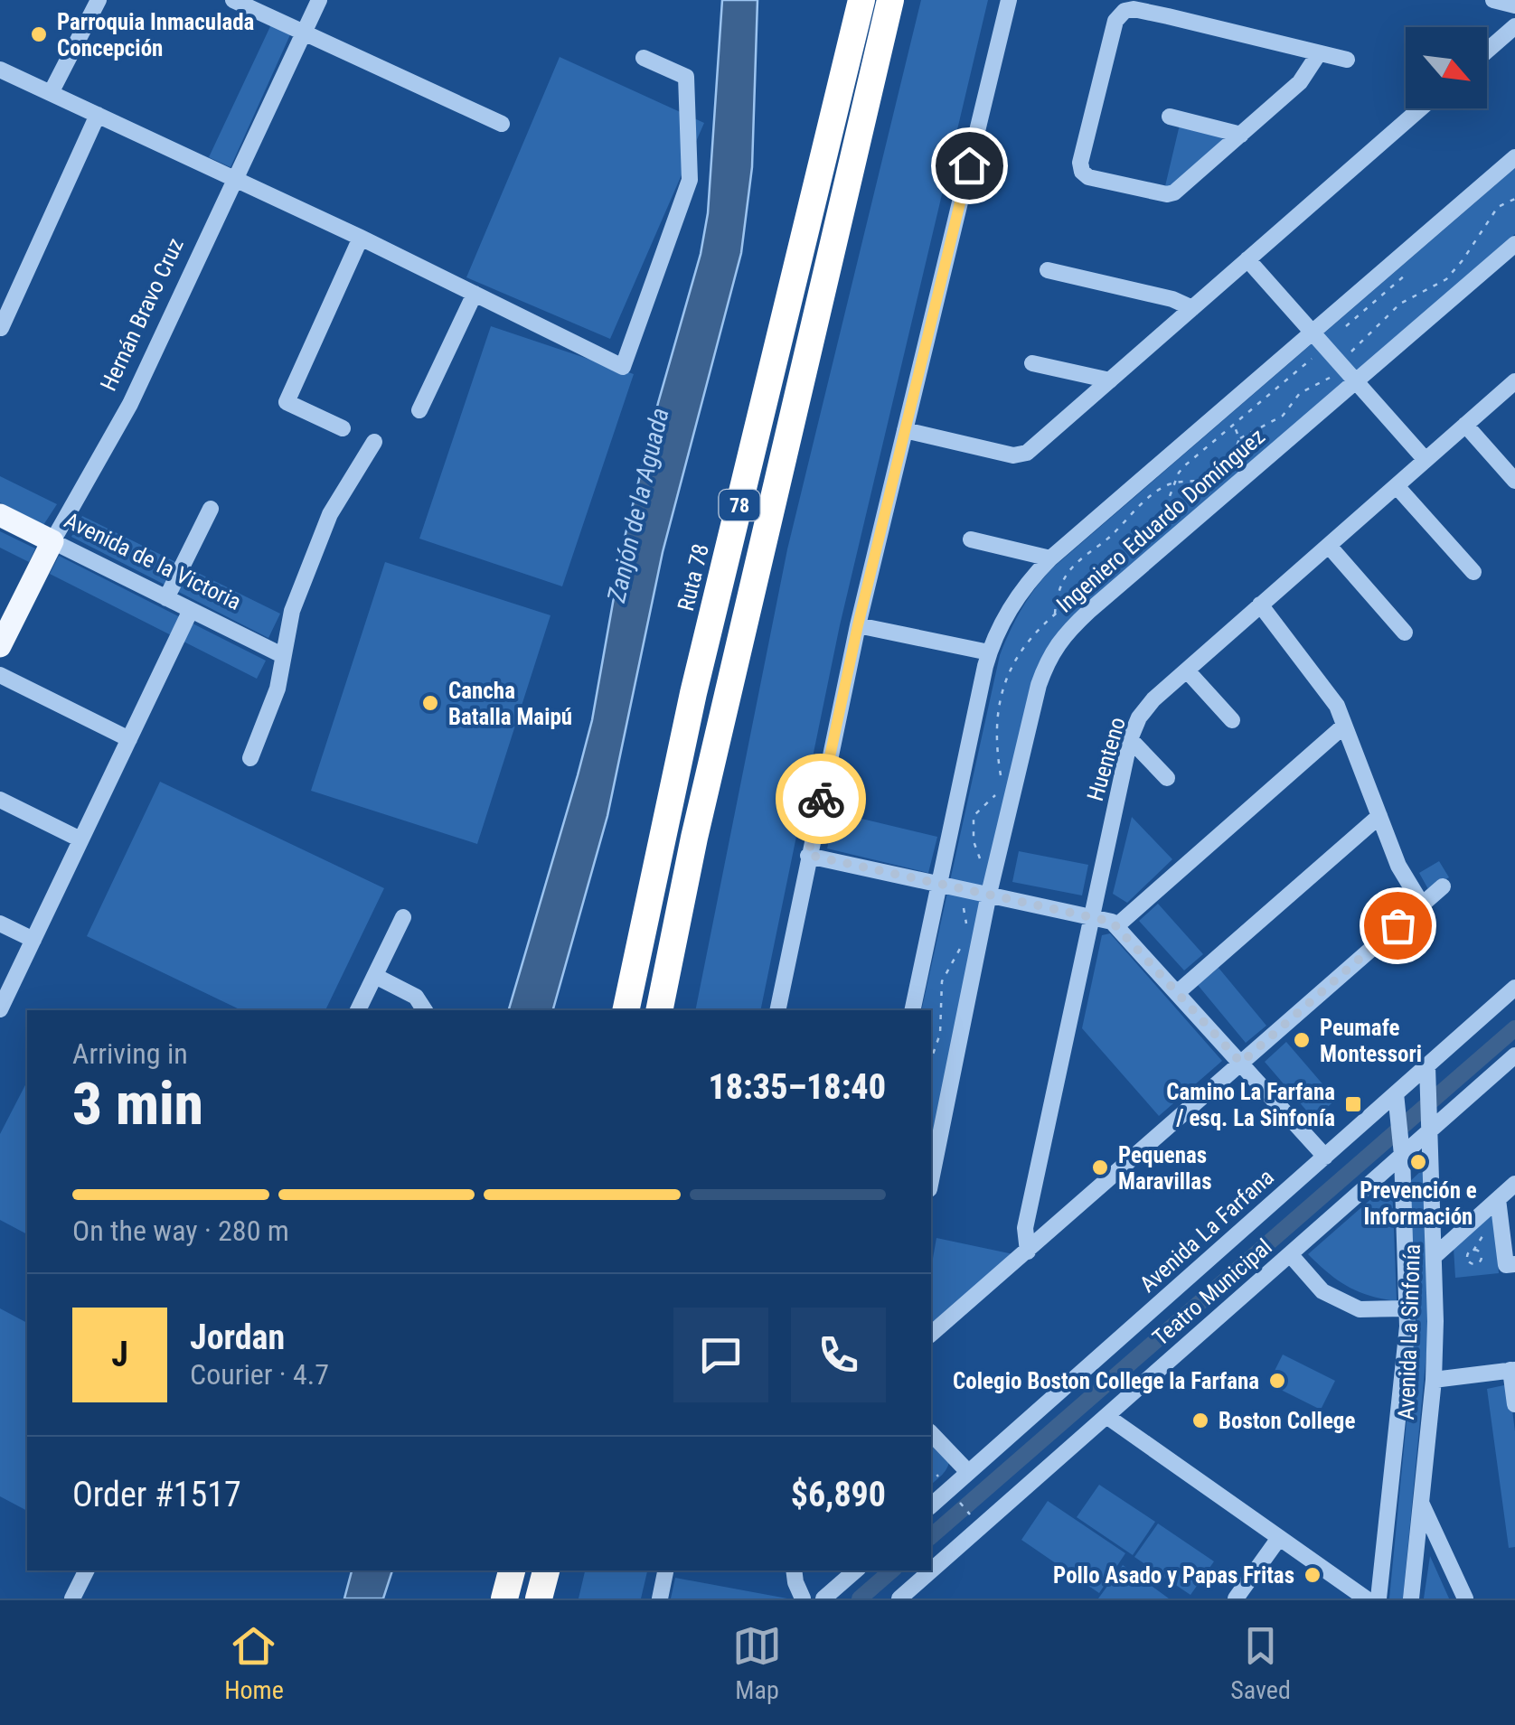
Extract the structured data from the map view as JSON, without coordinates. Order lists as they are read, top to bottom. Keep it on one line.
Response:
{"streets":{"highway":["78","Ruta 78"],"main road":["Hernán Bravo Cruz","Avenida de la Victoria"],"street":["Ingeniero Eduardo Domínguez","Huenteno","Avenida La Farfana","Teatro Municipal","Avenida La Sinfonía"]},"crossings":[["Hernán Bravo Cruz","Avenida de la Victoria"],["Avenida La Farfana","Avenida La Sinfonía"],["Teatro Municipal","Avenida La Sinfonía"]],"water":["Zanjón de la Aguada"],"places":{"other":["Parroquia Inmaculada Concepción","Cancha Batalla Maipú","Peumafe Montessori","Prevención e Información","Pequenas Maravillas","Colegio Boston College la Farfana","Boston College","Pollo Asado y Papas Fritas"],"transit":["Camino La Farfana / esq. La Sinfonía"]},"north":"bottom right","page":{"heading":["3 min","Arriving in","18:35–18:40"],"panel":["Jordan","Courier · 4.7","Order #1517","$6,890"],"bar":"On the way · 280 m","round":"J","tabs":["Home","Map","Saved"]}}
